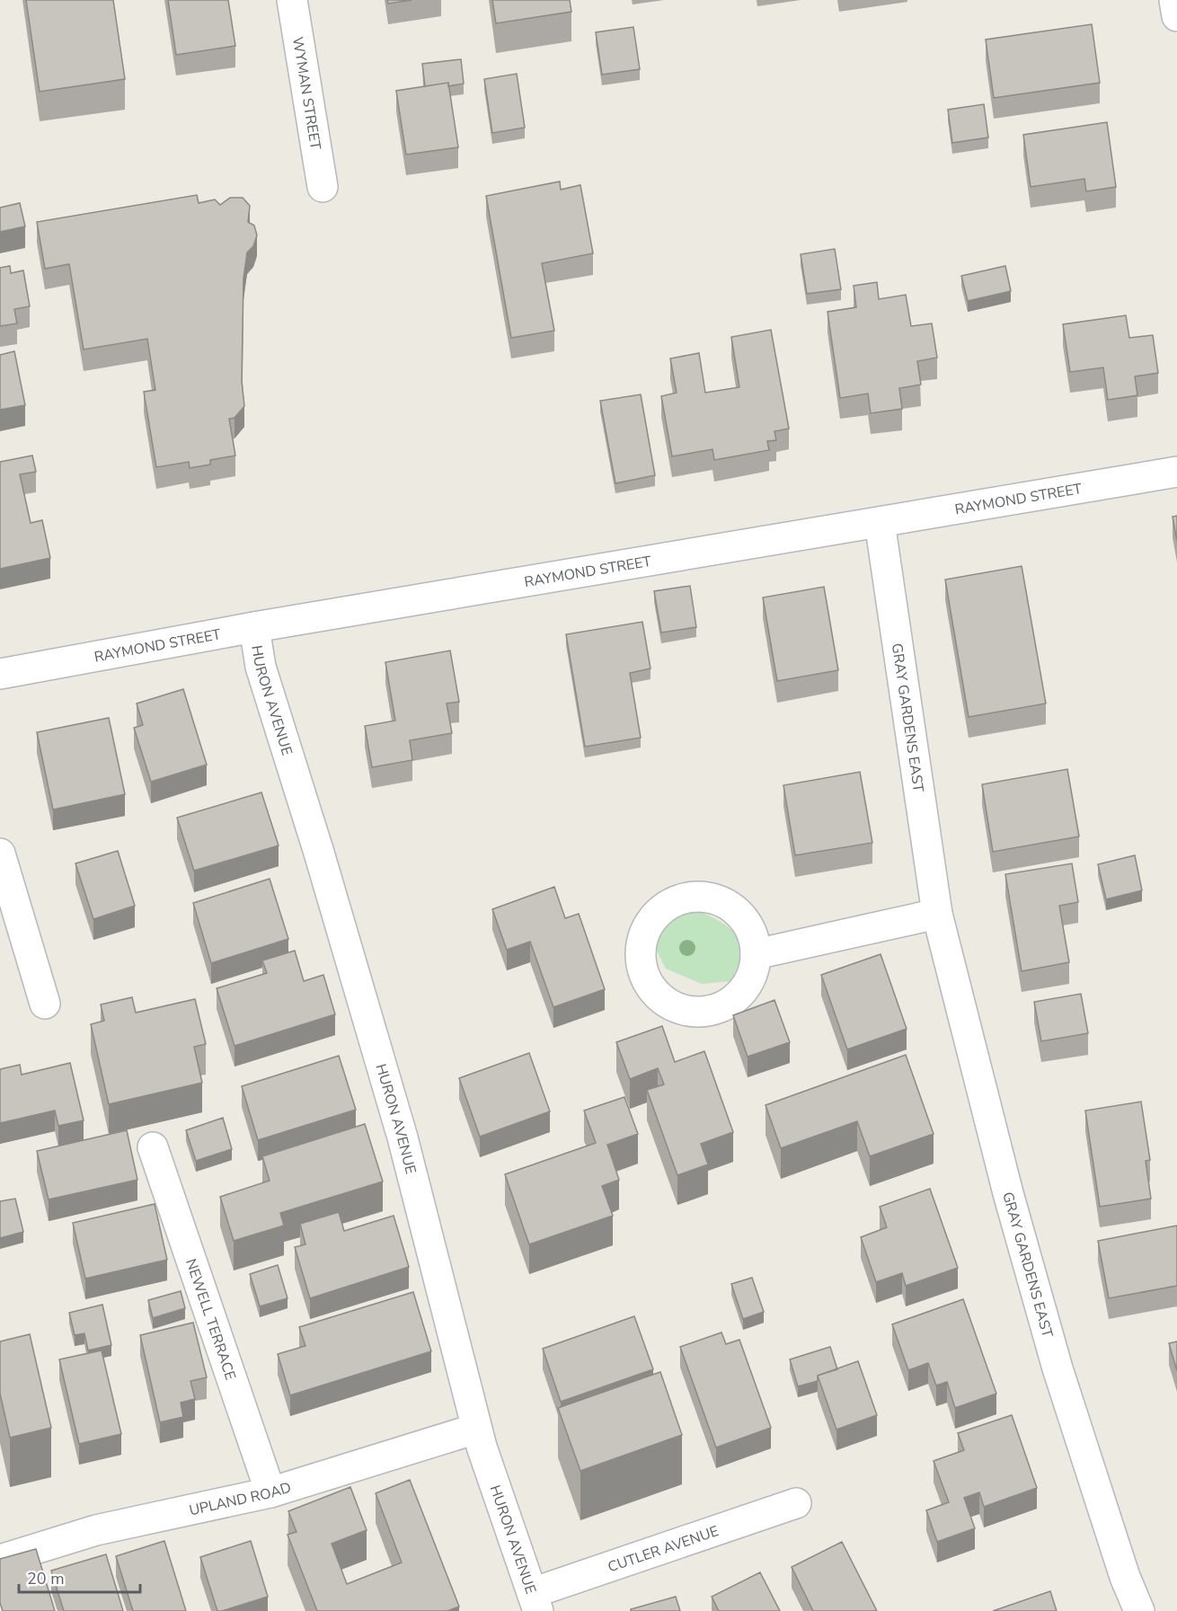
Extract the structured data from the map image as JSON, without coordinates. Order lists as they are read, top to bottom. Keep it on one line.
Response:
{"streets":{"street":["WYMAN STREET","RAYMOND STREET","HURON AVENUE","GRAY GARDENS EAST","NEWELL TERRACE","UPLAND ROAD","CUTLER AVENUE"]},"crossings":[["RAYMOND STREET","HURON AVENUE"],["RAYMOND STREET","GRAY GARDENS EAST"],["HURON AVENUE","UPLAND ROAD"],["HURON AVENUE","CUTLER AVENUE"],["NEWELL TERRACE","UPLAND ROAD"]],"scale_bar":"20 m"}
